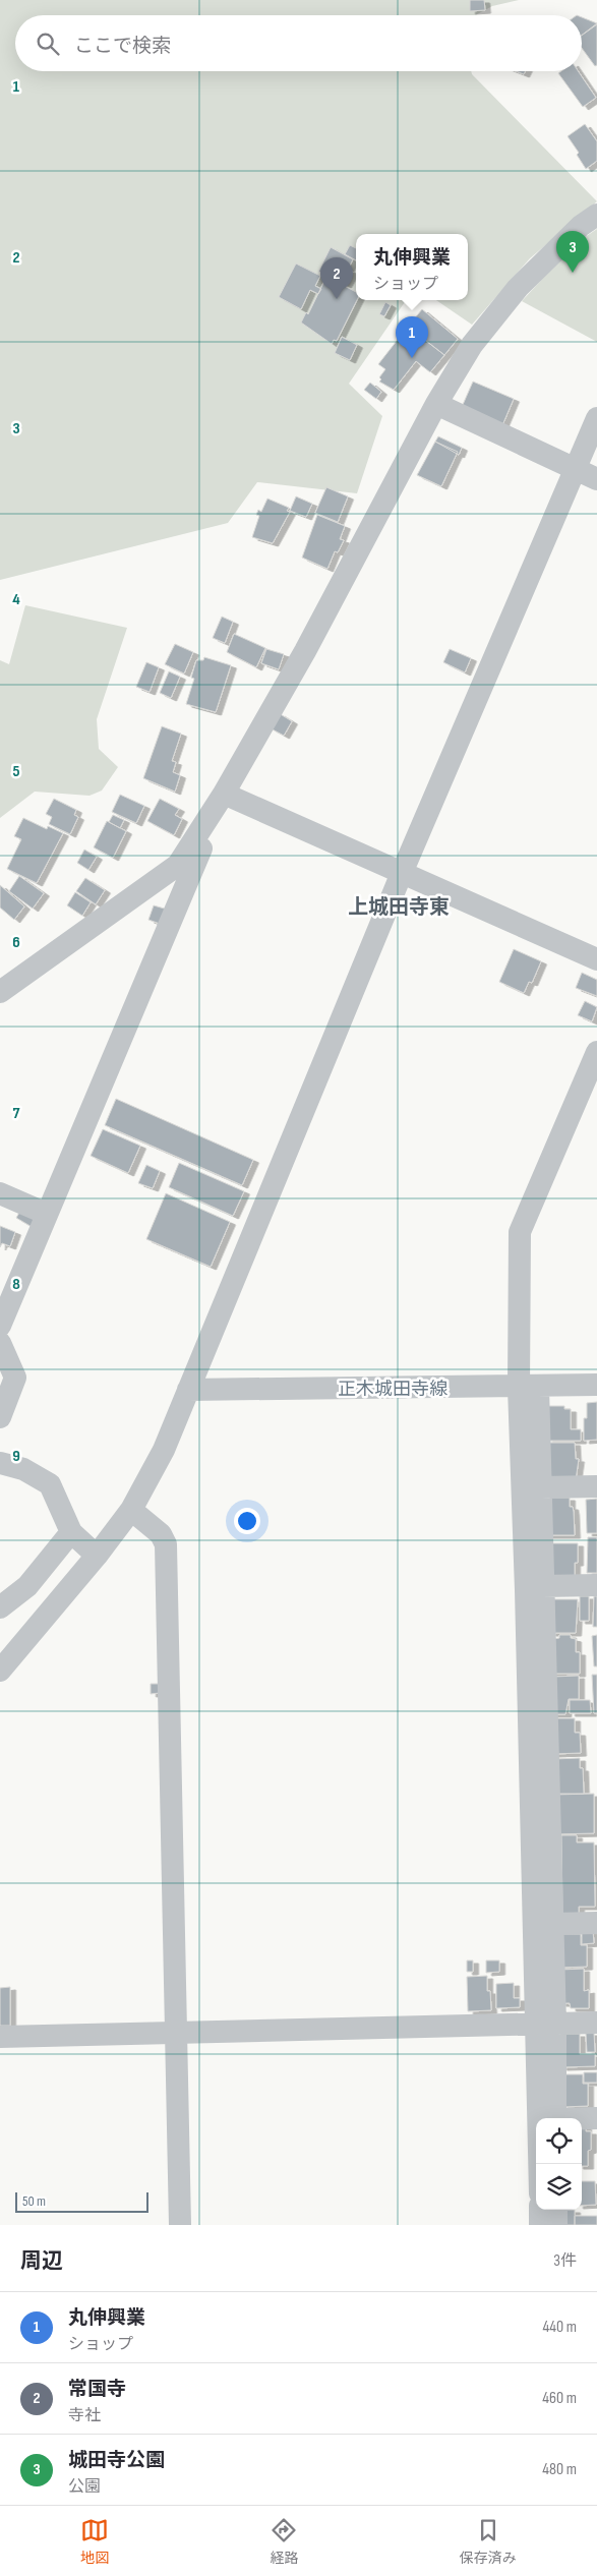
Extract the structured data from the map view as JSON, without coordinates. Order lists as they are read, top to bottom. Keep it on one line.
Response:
{"streets":{"street":["正木城田寺線"]},"districts":["上城田寺東"],"scale_bar":"50 m","page":{"search":"ここで検索","pins":["3","2","1"],"popup":["丸伸興業","ショップ"],"scale":"50 m","heading":["周辺","3件"],"list":[{"mark":"1","name":"丸伸興業","note":"ショップ","value":"440 m"},{"mark":"2","name":"常国寺","note":"寺社","value":"460 m"},{"mark":"3","name":"城田寺公園","note":"公園","value":"480 m"}],"nav":["地図","経路","保存済み"]},"grid":{"rows":["1","2","3","4","5","6","7","8","9"]}}
